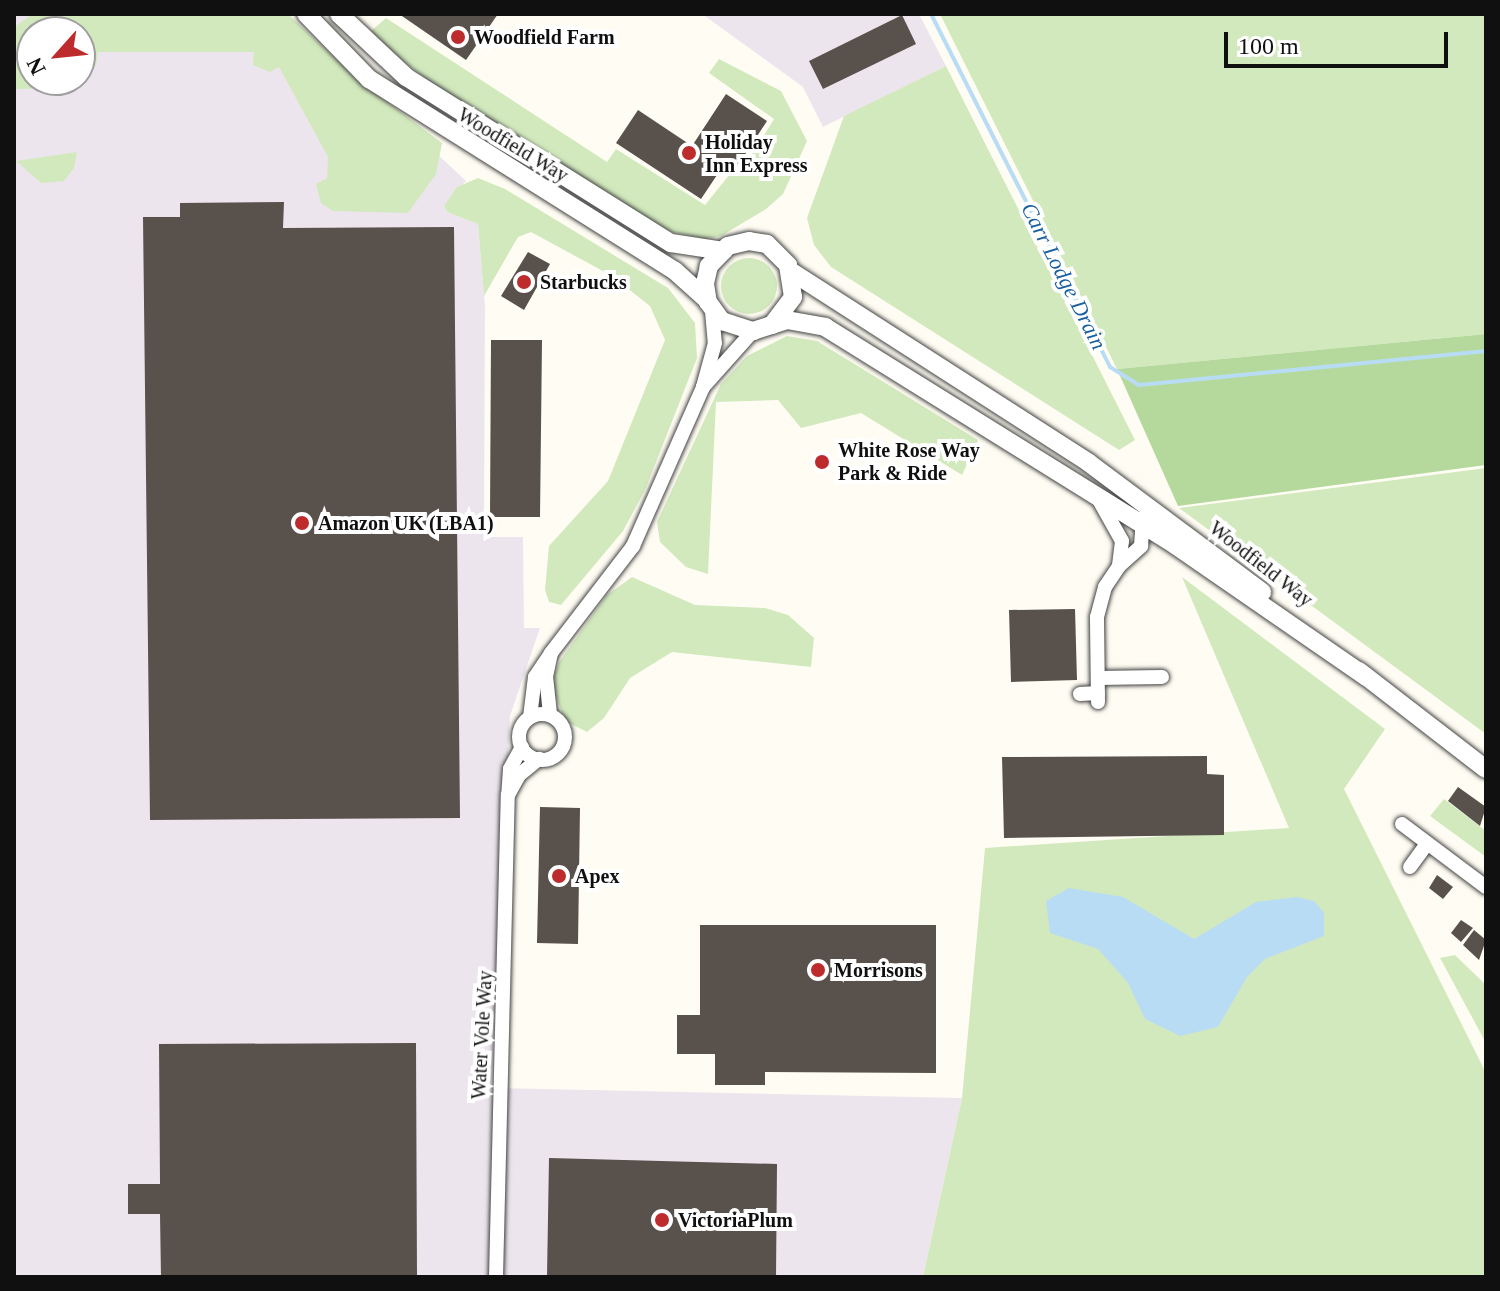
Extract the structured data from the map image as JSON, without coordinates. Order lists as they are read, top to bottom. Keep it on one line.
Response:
{"streets":{"street":["Woodfield Way","Water Vole Way"]},"water":["Carr Lodge Drain"],"places":["Woodfield Farm","Holiday Inn Express","Starbucks","White Rose Way Park & Ride","Amazon UK (LBA1)","Apex","Morrisons","VictoriaPlum"],"scale_bar":"100 m","north":"bottom left"}
